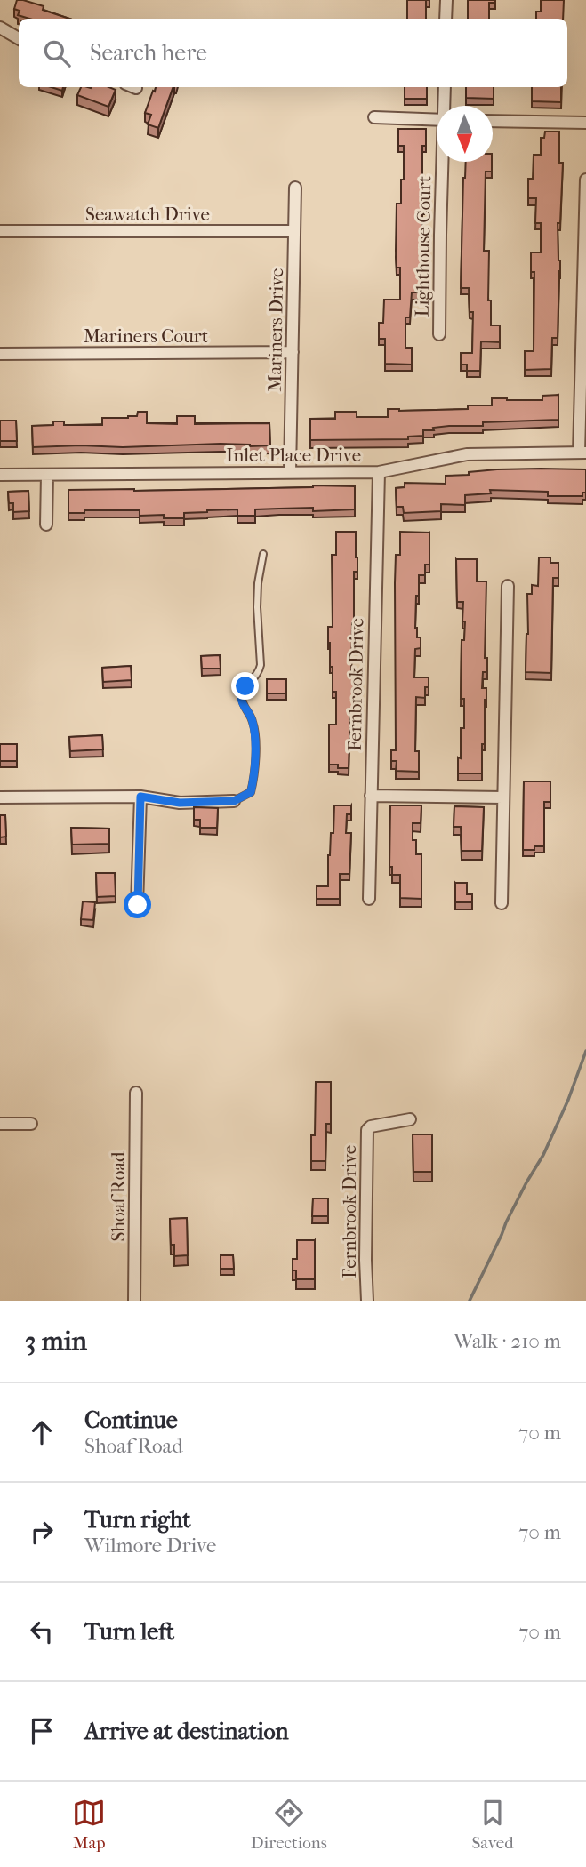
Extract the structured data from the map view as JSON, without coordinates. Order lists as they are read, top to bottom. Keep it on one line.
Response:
{"streets":{"street":["Seawatch Drive","Lighthouse Court","Mariners Drive","Mariners Court","Inlet Place Drive","Fernbrook Drive","Shoaf Road"]},"crossings":[["Seawatch Drive","Mariners Drive"],["Mariners Drive","Mariners Court"],["Mariners Drive","Inlet Place Drive"],["Inlet Place Drive","Fernbrook Drive"]],"north":"bottom","page":{"search":"Search here","heading":["3 min","Walk · 210 m"],"list":[["Continue","Shoaf Road","70 m"],["Turn right","Wilmore Drive","70 m"],["Turn left","70 m"],"Arrive at destination"],"nav":["Map","Directions","Saved"]}}
